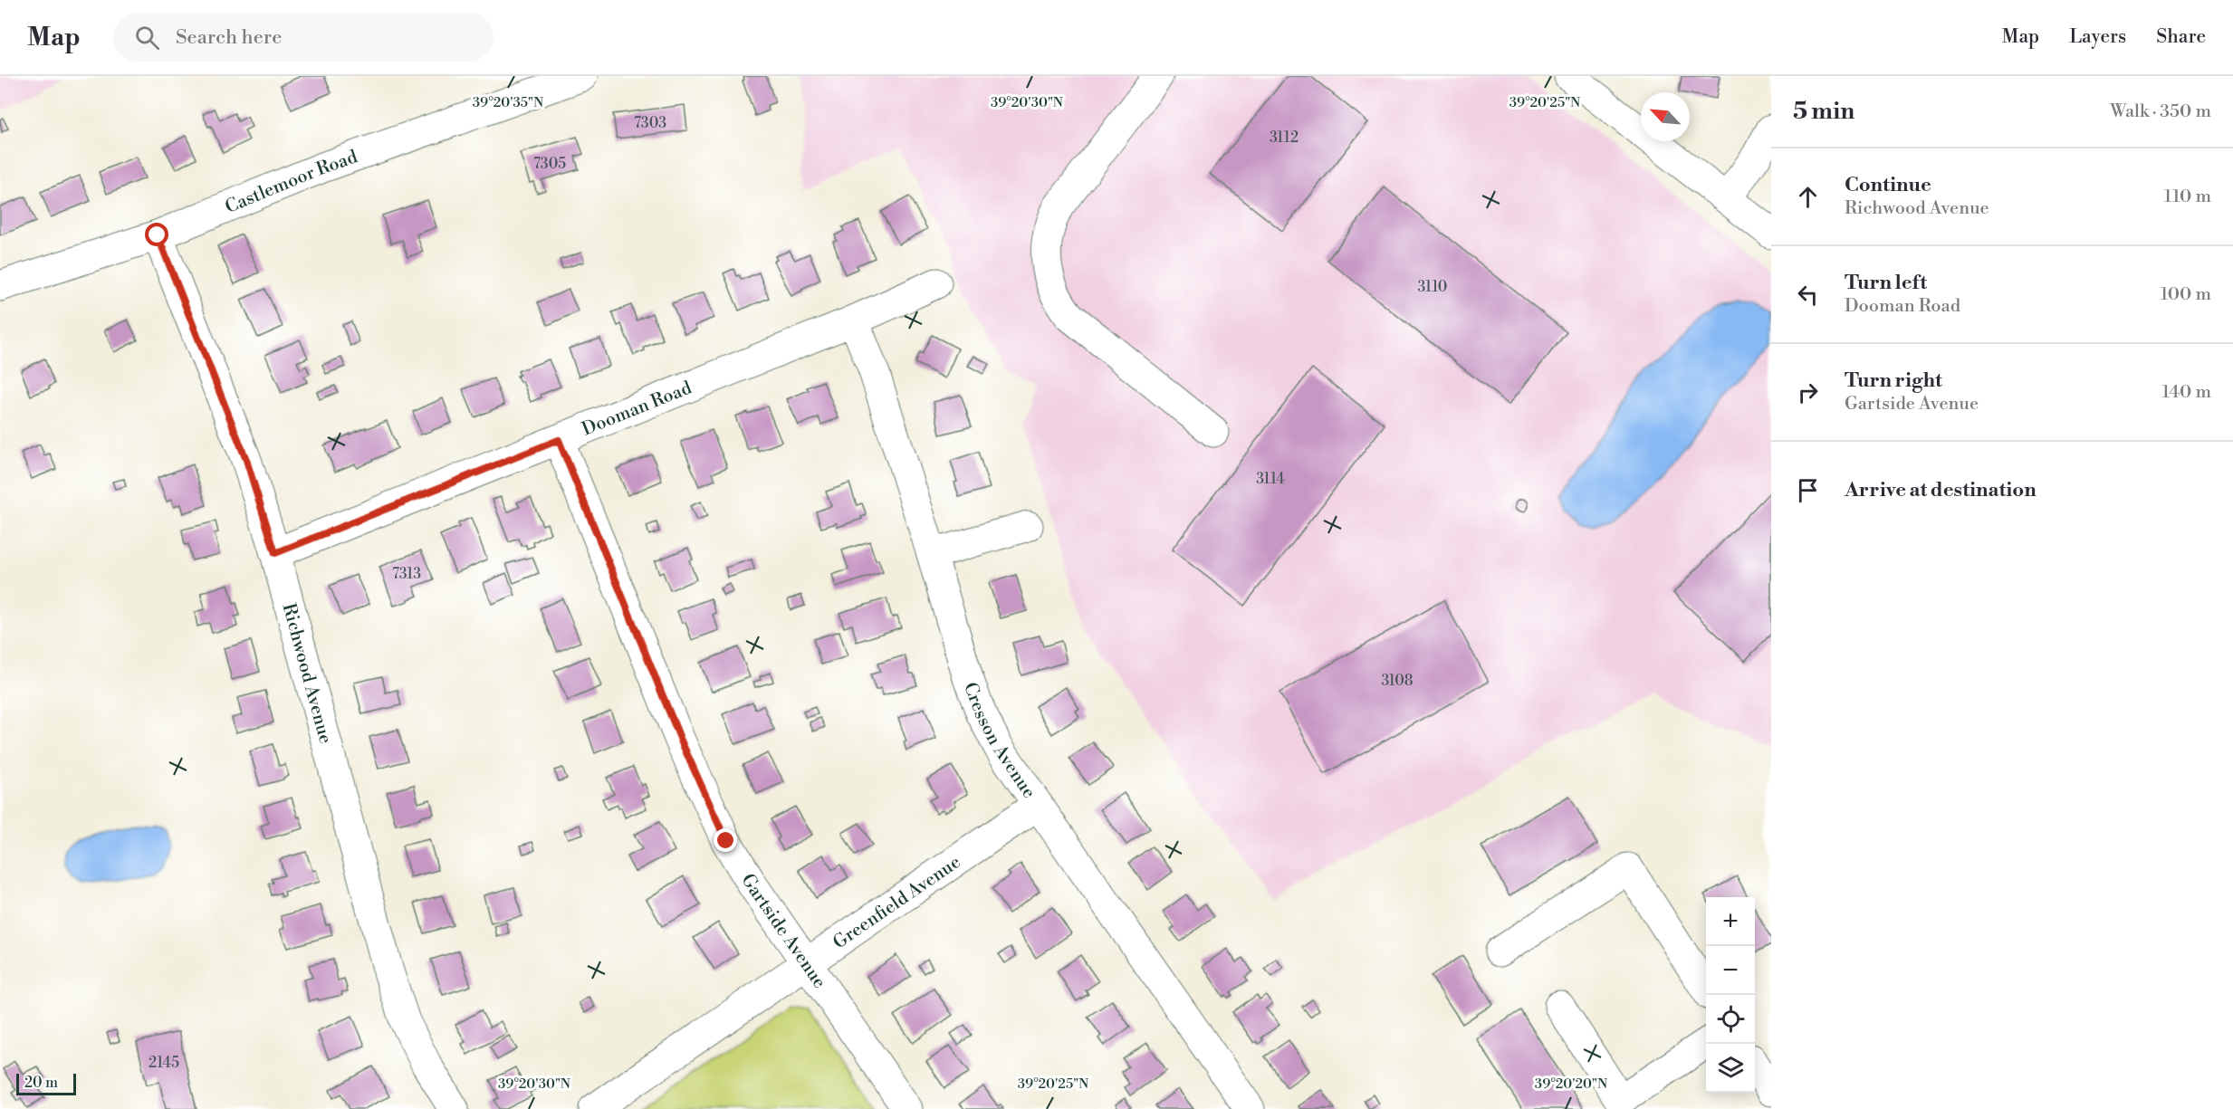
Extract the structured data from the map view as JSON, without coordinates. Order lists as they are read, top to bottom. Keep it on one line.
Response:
{"streets":{"street":["Castlemoor Road","Dooman Road","Richwood Avenue","Cresson Avenue","Greenfield Avenue","Gartside Avenue"]},"crossings":[["Castlemoor Road","Richwood Avenue"],["Dooman Road","Richwood Avenue"],["Dooman Road","Cresson Avenue"],["Dooman Road","Gartside Avenue"],["Cresson Avenue","Greenfield Avenue"],["Greenfield Avenue","Gartside Avenue"]],"house_numbers":["7303","3112","7305","3110","3114","7313","3108","2145"],"scale_bar":"20 m","north":"top left","page":{"header":"Map","search":"Search here","nav":["Map","Layers","Share"],"heading":["5 min","Walk · 350 m"],"list":[["Continue","Richwood Avenue","110 m"],["Turn left","Dooman Road","100 m"],["Turn right","Gartside Avenue","140 m"],"Arrive at destination"],"map_buttons":["+","−"],"scale":"20 m"},"coordinates":["39°20'35\"N","39°20'30\"N","39°20'25\"N","39°20'20\"N"]}
